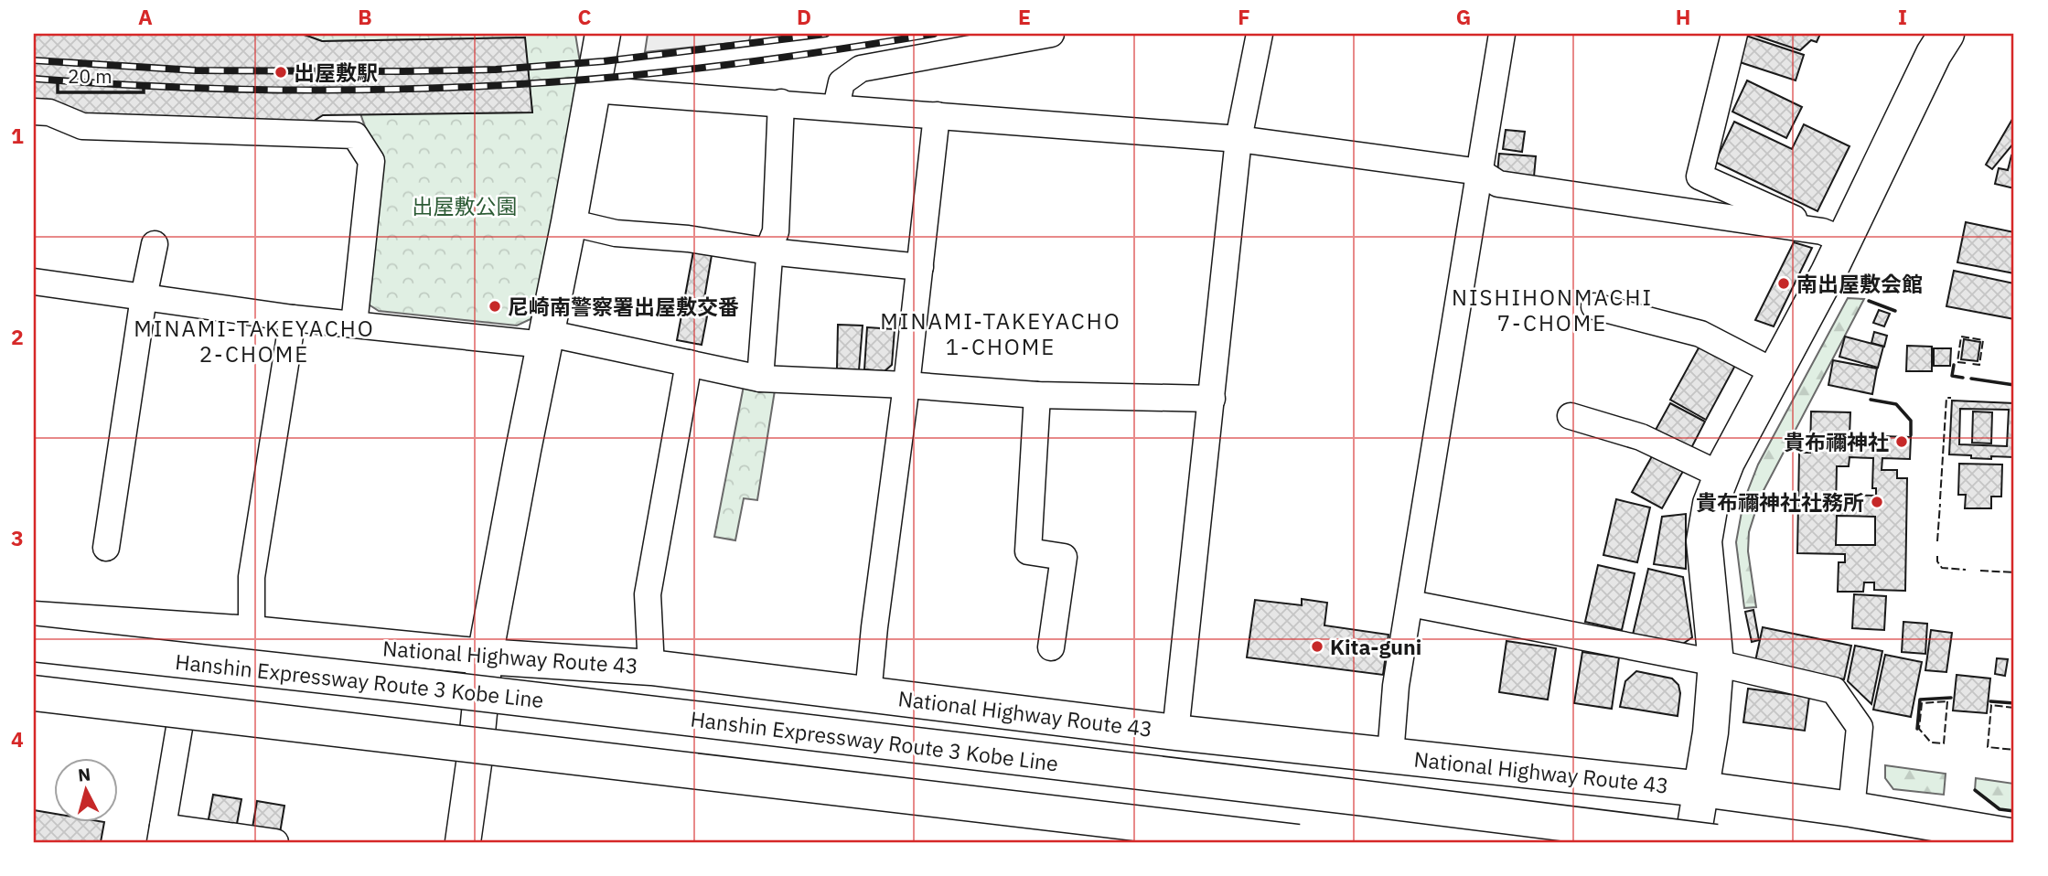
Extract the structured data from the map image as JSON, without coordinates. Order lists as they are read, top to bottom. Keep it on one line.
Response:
{"streets":{"main road":["National Highway Route 43","Hanshin Expressway Route 3 Kobe Line"]},"districts":["NISHIHONMACHI 7-CHOME","MINAMI-TAKEYACHO 1-CHOME","MINAMI-TAKEYACHO 2-CHOME"],"parks":["出屋敷公園"],"places":["出屋敷駅","南出屋敷会館","尼崎南警察署出屋敷交番","貴布禰神社","貴布禰神社社務所","Kita-guni"],"scale_bar":"20 m","north":"top","grid":{"columns":["A","B","C","D","E","F","G","H","I"],"rows":["1","2","3","4"]}}
